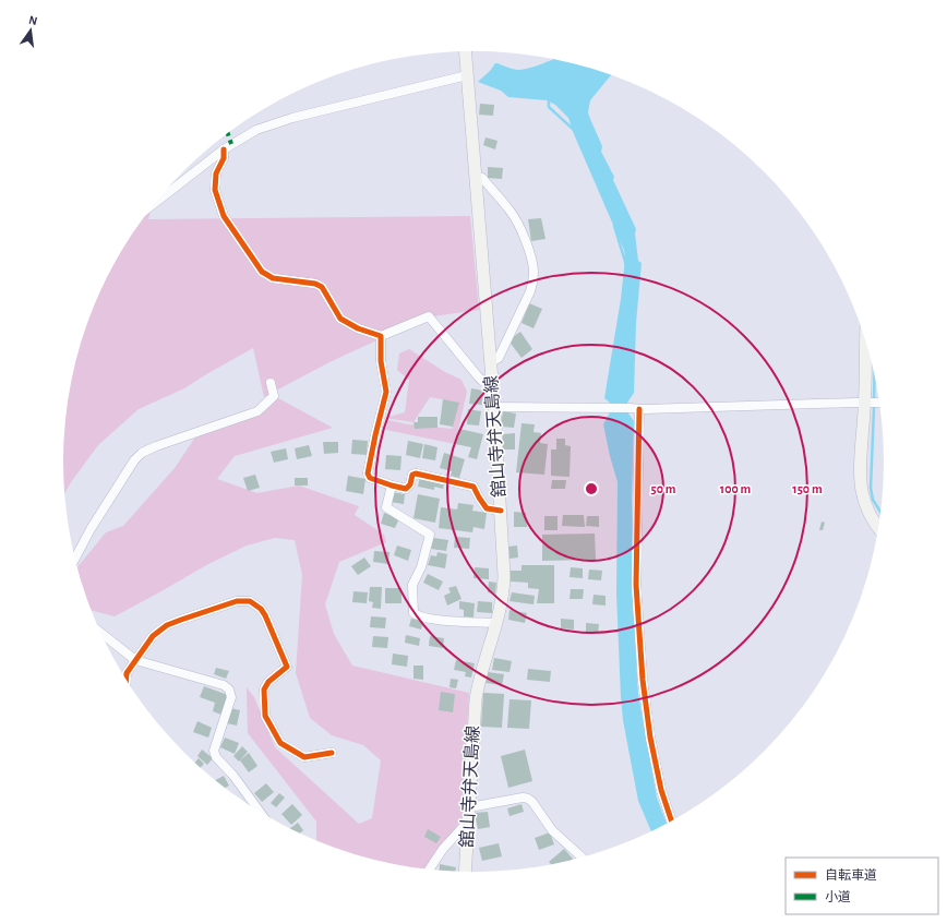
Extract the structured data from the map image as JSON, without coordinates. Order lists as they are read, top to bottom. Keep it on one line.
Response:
{"streets":{"main road":["舘山寺弁天島線"]},"legend":["自転車道","小道"],"north":"top","rings":["50 m","100 m","150 m"]}
